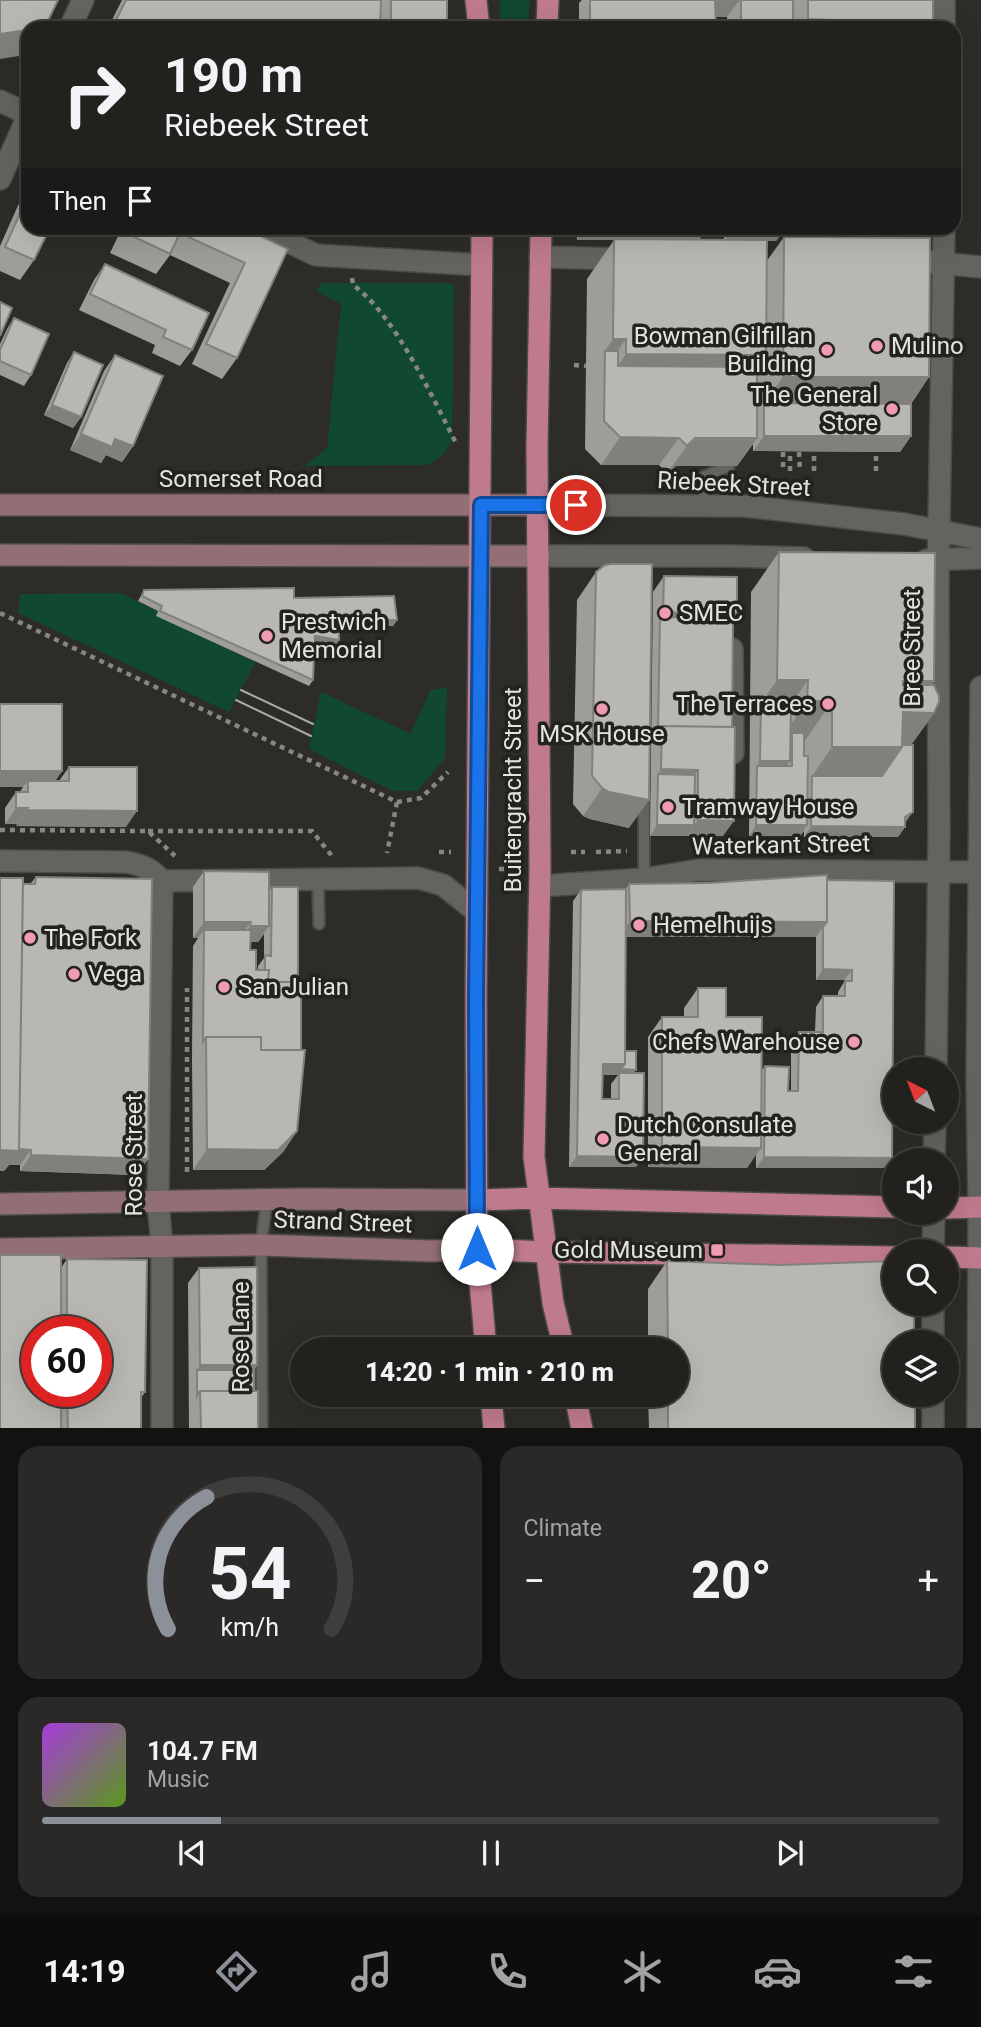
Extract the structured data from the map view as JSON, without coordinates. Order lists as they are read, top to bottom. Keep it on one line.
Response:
{"streets":{"main road":["Somerset Road","Riebeek Street","Buitengracht Street","Strand Street"],"street":["Bree Street","Waterkant Street","Rose Street"],"lane":["Rose Lane"]},"crossings":[["Somerset Road","Riebeek Street"],["Somerset Road","Buitengracht Street"],["Riebeek Street","Bree Street"],["Riebeek Street","Buitengracht Street"],["Bree Street","Waterkant Street"],["Buitengracht Street","Waterkant Street"],["Buitengracht Street","Strand Street"],["Rose Street","Strand Street"],["Strand Street","Rose Lane"]],"places":{"other":["Mulino","Bowman Gilfillan Building","The General Store","SMEC","Prestwich Memorial","The Terraces","MSK House","Tramway House","Hemelhuijs","The Fork","Vega","San Julian","Chefs Warehouse","Dutch Consulate General"],"transit":["Gold Museum"]},"north":"top left","page":{"turn":["190 m","Riebeek Street"],"then":"Then","limit":"60","trip":"14:20 · 1 min · 210 m","tile":"Climate","heat":["−","20°","+"],"song":["104.7 FM","Music"],"tabs":"14:19","gauge":["54","km/h"]}}
